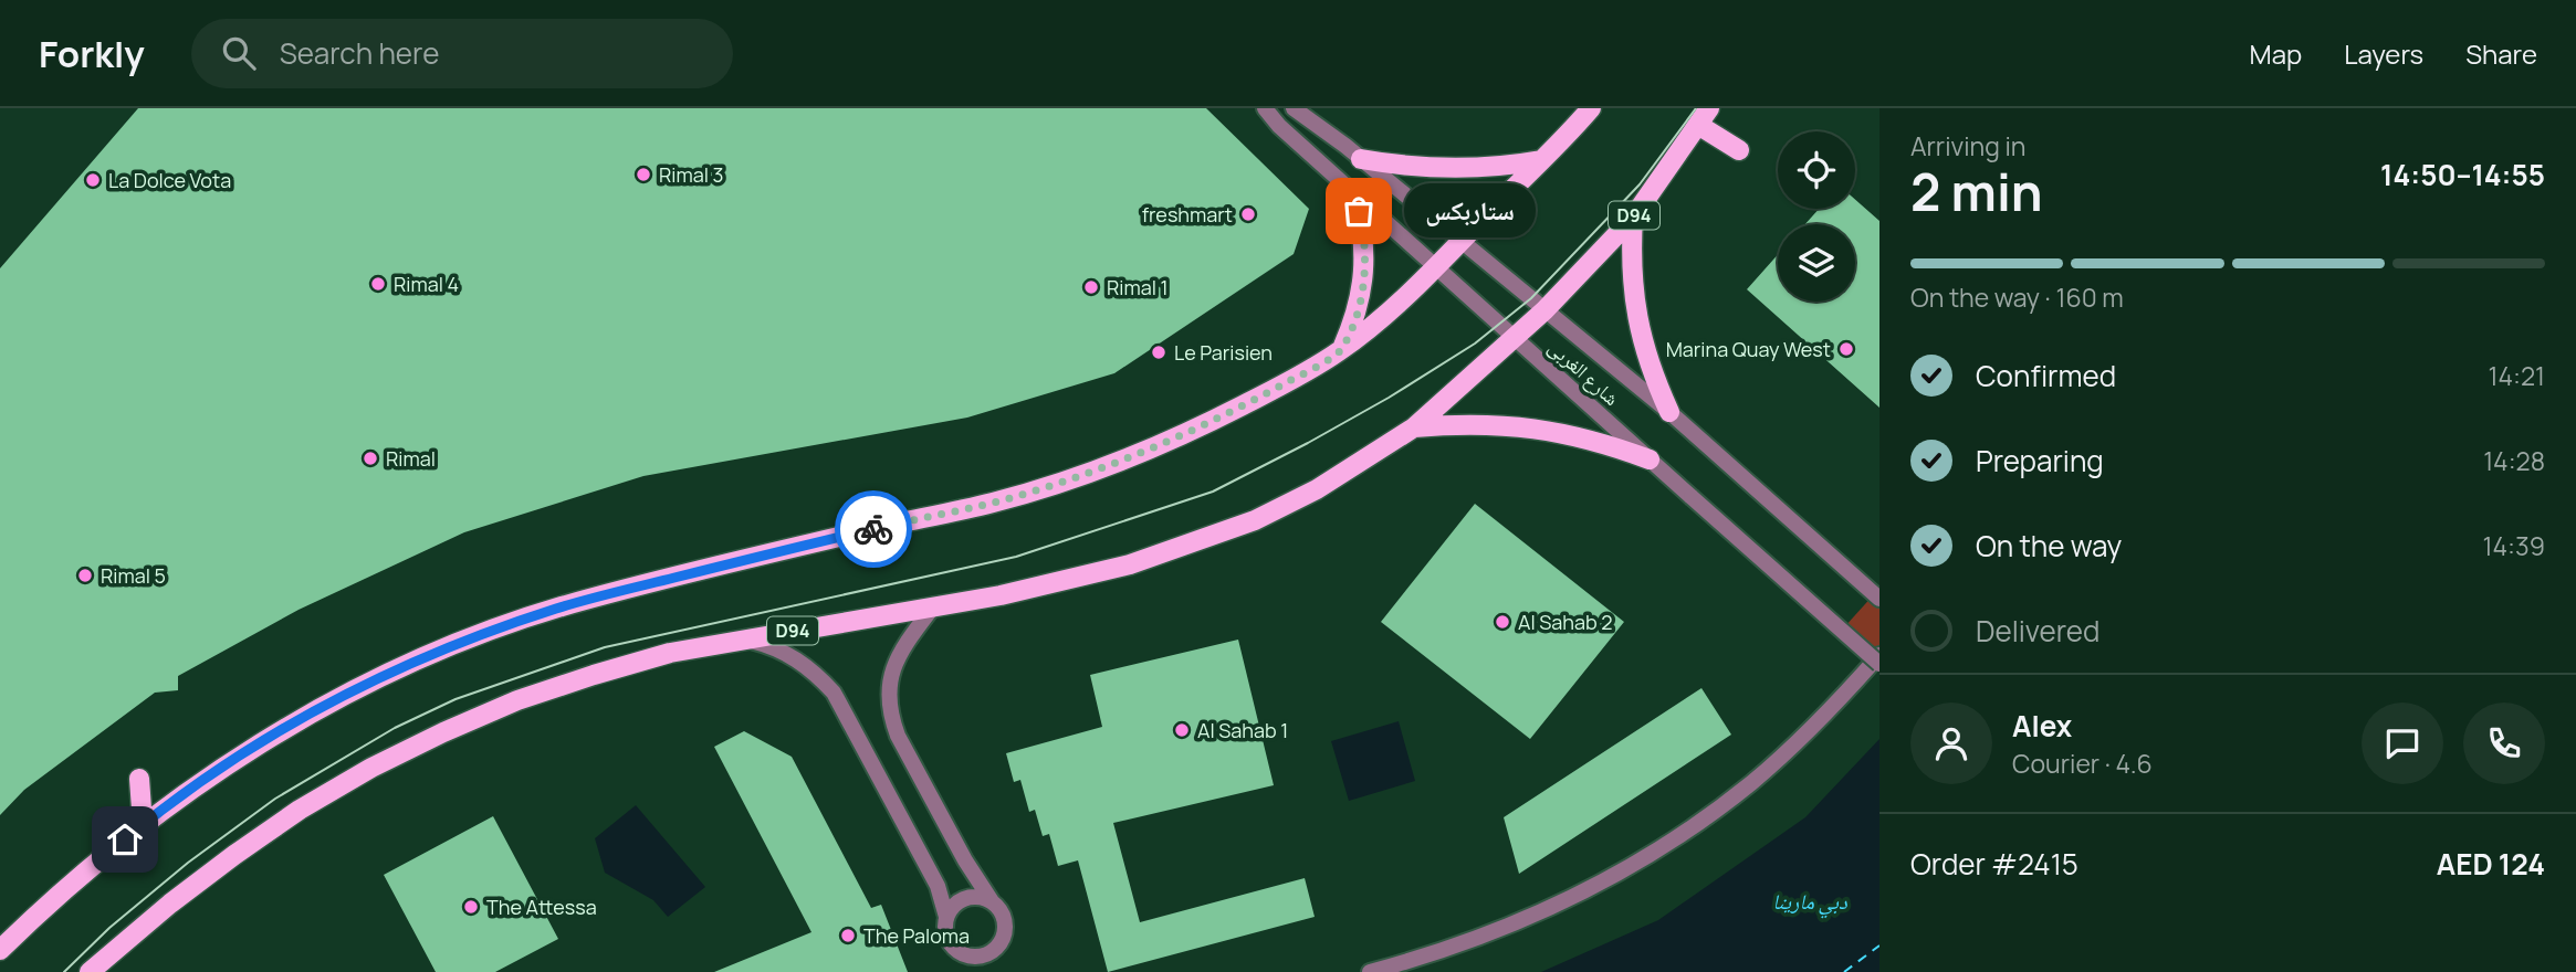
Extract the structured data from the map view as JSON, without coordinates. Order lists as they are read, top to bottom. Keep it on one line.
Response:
{"streets":{"main road":["D94"],"street":["شارع الغربى"]},"crossings":[["D94","شارع الغربى"]],"water":["دبي مارينا"],"places":["Rimal 3","La Dolce Vota","ستاربكس","freshmart","Rimal 4","Rimal 1","Marina Quay West","Le Parisien","Rimal","Rimal 5","Al Sahab 2","Al Sahab 1","The Attessa","The Paloma"],"page":{"header":"Forkly","search":"Search here","nav":["Map","Layers","Share"],"heading":["2 min","Arriving in","14:50–14:55"],"panel":["Alex","Courier · 4.6","Order #2415","AED 124"],"bubble":"ستاربكس","bar":"On the way · 160 m","list":[["Confirmed","14:21"],["Preparing","14:28"],["On the way","14:39"],"Delivered"]}}
